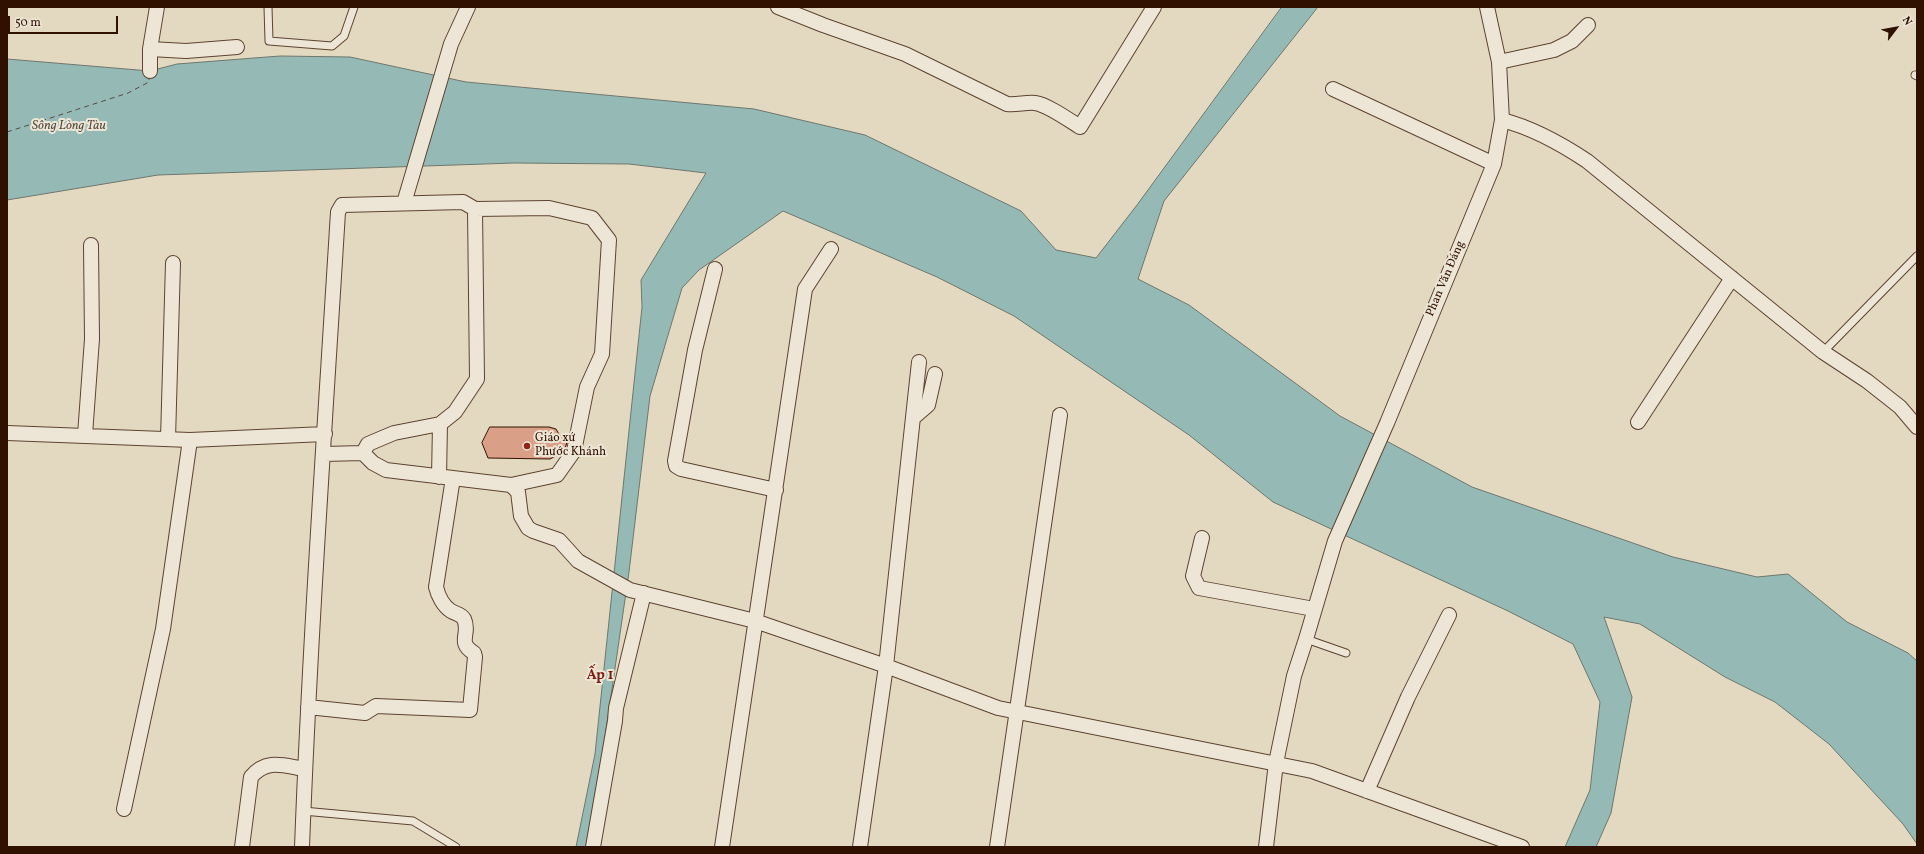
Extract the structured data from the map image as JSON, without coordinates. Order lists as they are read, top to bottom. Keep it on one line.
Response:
{"streets":{"street":["Phan Văn Đáng"]},"districts":["Ấp 1"],"water":["Sông Lòng Tàu"],"places":["Giáo xứ Phước Khánh"],"scale_bar":"50 m","north":"top right"}
